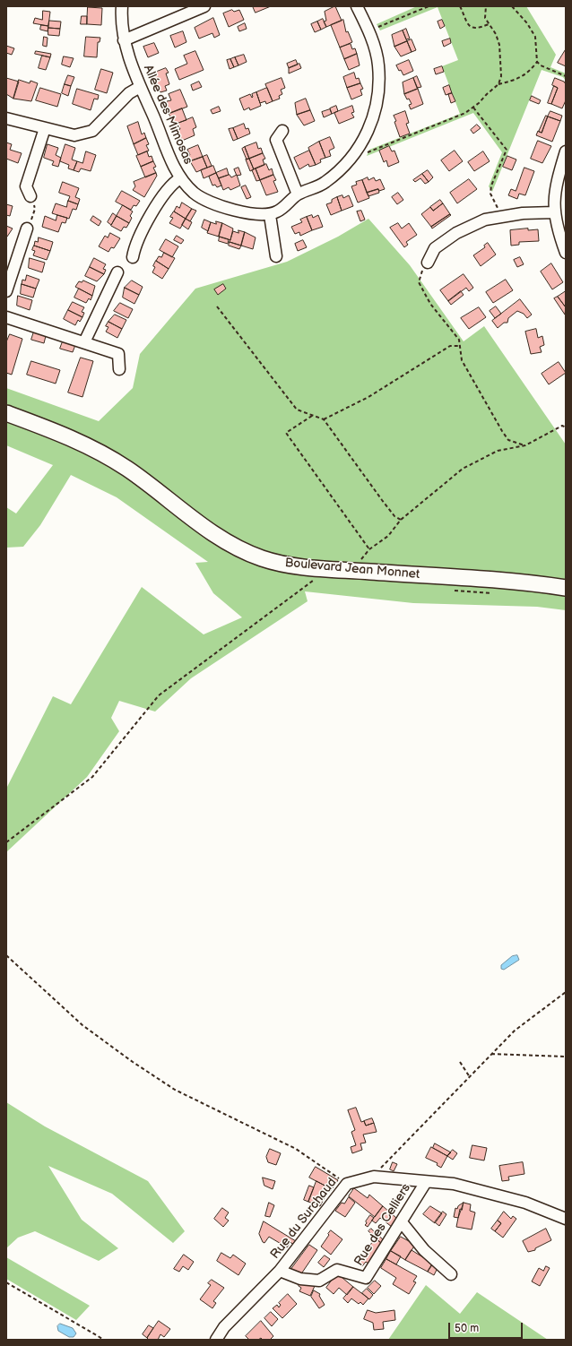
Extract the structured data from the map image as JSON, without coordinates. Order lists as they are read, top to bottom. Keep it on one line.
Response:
{"streets":{"street":["Allée des Mimosas","Boulevard Jean Monnet","Rue du Surchaud","Rue des Celliers"]},"crossings":[["Rue du Surchaud","Rue des Celliers"]],"scale_bar":"50 m"}
